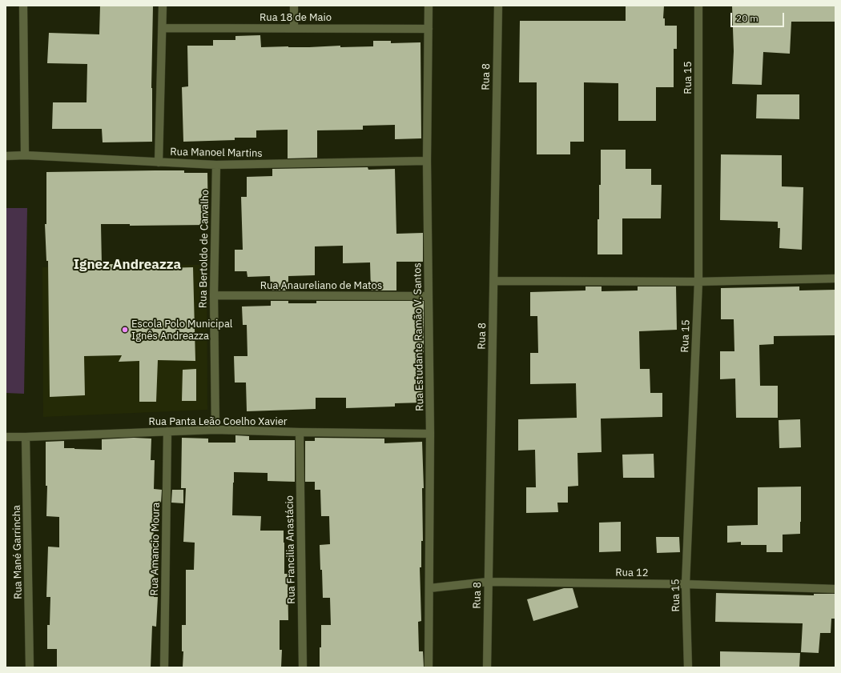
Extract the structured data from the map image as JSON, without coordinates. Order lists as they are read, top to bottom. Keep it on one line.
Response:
{"streets":{"street":["Rua 18 de Maio","Rua 8","Rua 15","Rua Manoel Martins","Rua Bertoldo de Carvalho","Rua Anaureliano de Matos","Rua Estudante Ramão V. Santos","Rua Panta Leão Coelho Xavier","Rua Amancio Moura","Rua Francilia Anastácio","Rua Mané Garrincha","Rua 12"]},"crossings":[["Rua 18 de Maio","Rua Estudante Ramão V. Santos"],["Rua 8","Rua 12"],["Rua 15","Rua 12"],["Rua Manoel Martins","Rua Bertoldo de Carvalho"],["Rua Manoel Martins","Rua Estudante Ramão V. Santos"],["Rua Bertoldo de Carvalho","Rua Anaureliano de Matos"],["Rua Bertoldo de Carvalho","Rua Panta Leão Coelho Xavier"],["Rua Anaureliano de Matos","Rua Estudante Ramão V. Santos"],["Rua Estudante Ramão V. Santos","Rua Panta Leão Coelho Xavier"],["Rua Estudante Ramão V. Santos","Rua 12"],["Rua Panta Leão Coelho Xavier","Rua Amancio Moura"],["Rua Panta Leão Coelho Xavier","Rua Francilia Anastácio"],["Rua Panta Leão Coelho Xavier","Rua Mané Garrincha"]],"districts":["Ignez Andreazza"],"places":["Escola Polo Municipal Ignês Andreazza"],"scale_bar":"20 m"}
